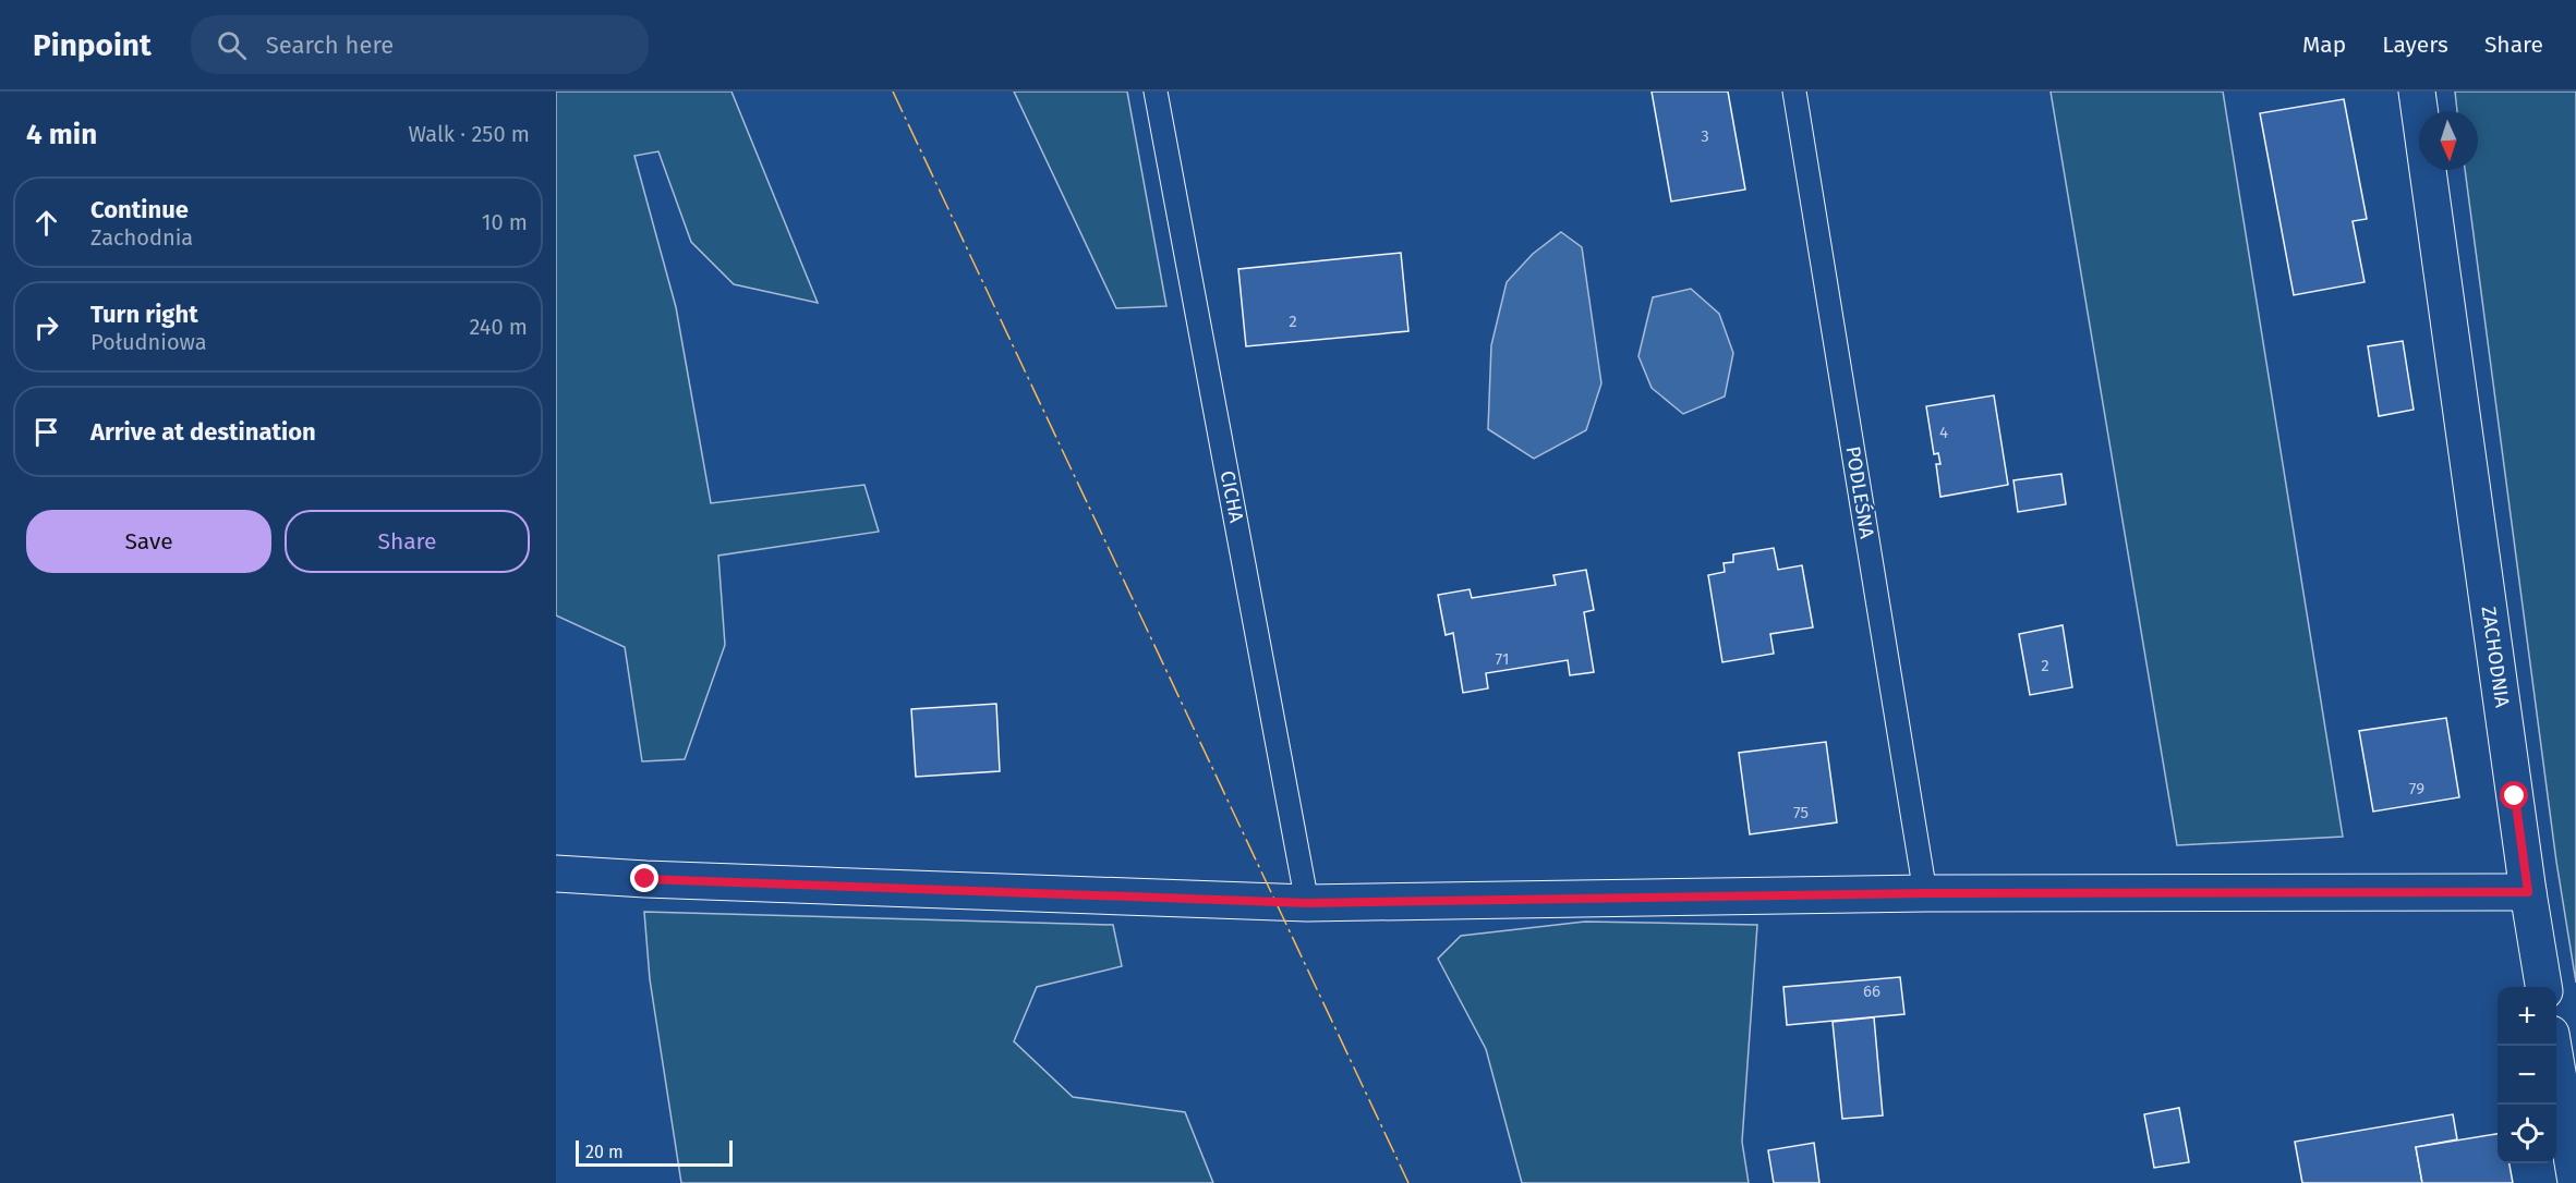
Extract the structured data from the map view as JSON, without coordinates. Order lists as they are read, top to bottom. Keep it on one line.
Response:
{"streets":{"street":["ZACHODNIA"],"lane":["PODLEŚNA","CICHA"]},"house_numbers":["3","2","4","71","2","79","75","66"],"scale_bar":"20 m","north":"bottom","page":{"header":"Pinpoint","search":"Search here","nav":["Map","Layers","Share"],"heading":["4 min","Walk · 250 m"],"list":[["Continue","Zachodnia","10 m"],["Turn right","Południowa","240 m"],"Arrive at destination"],"buttons":["Save","Share"],"map_buttons":["+","−"],"scale":"20 m"}}
